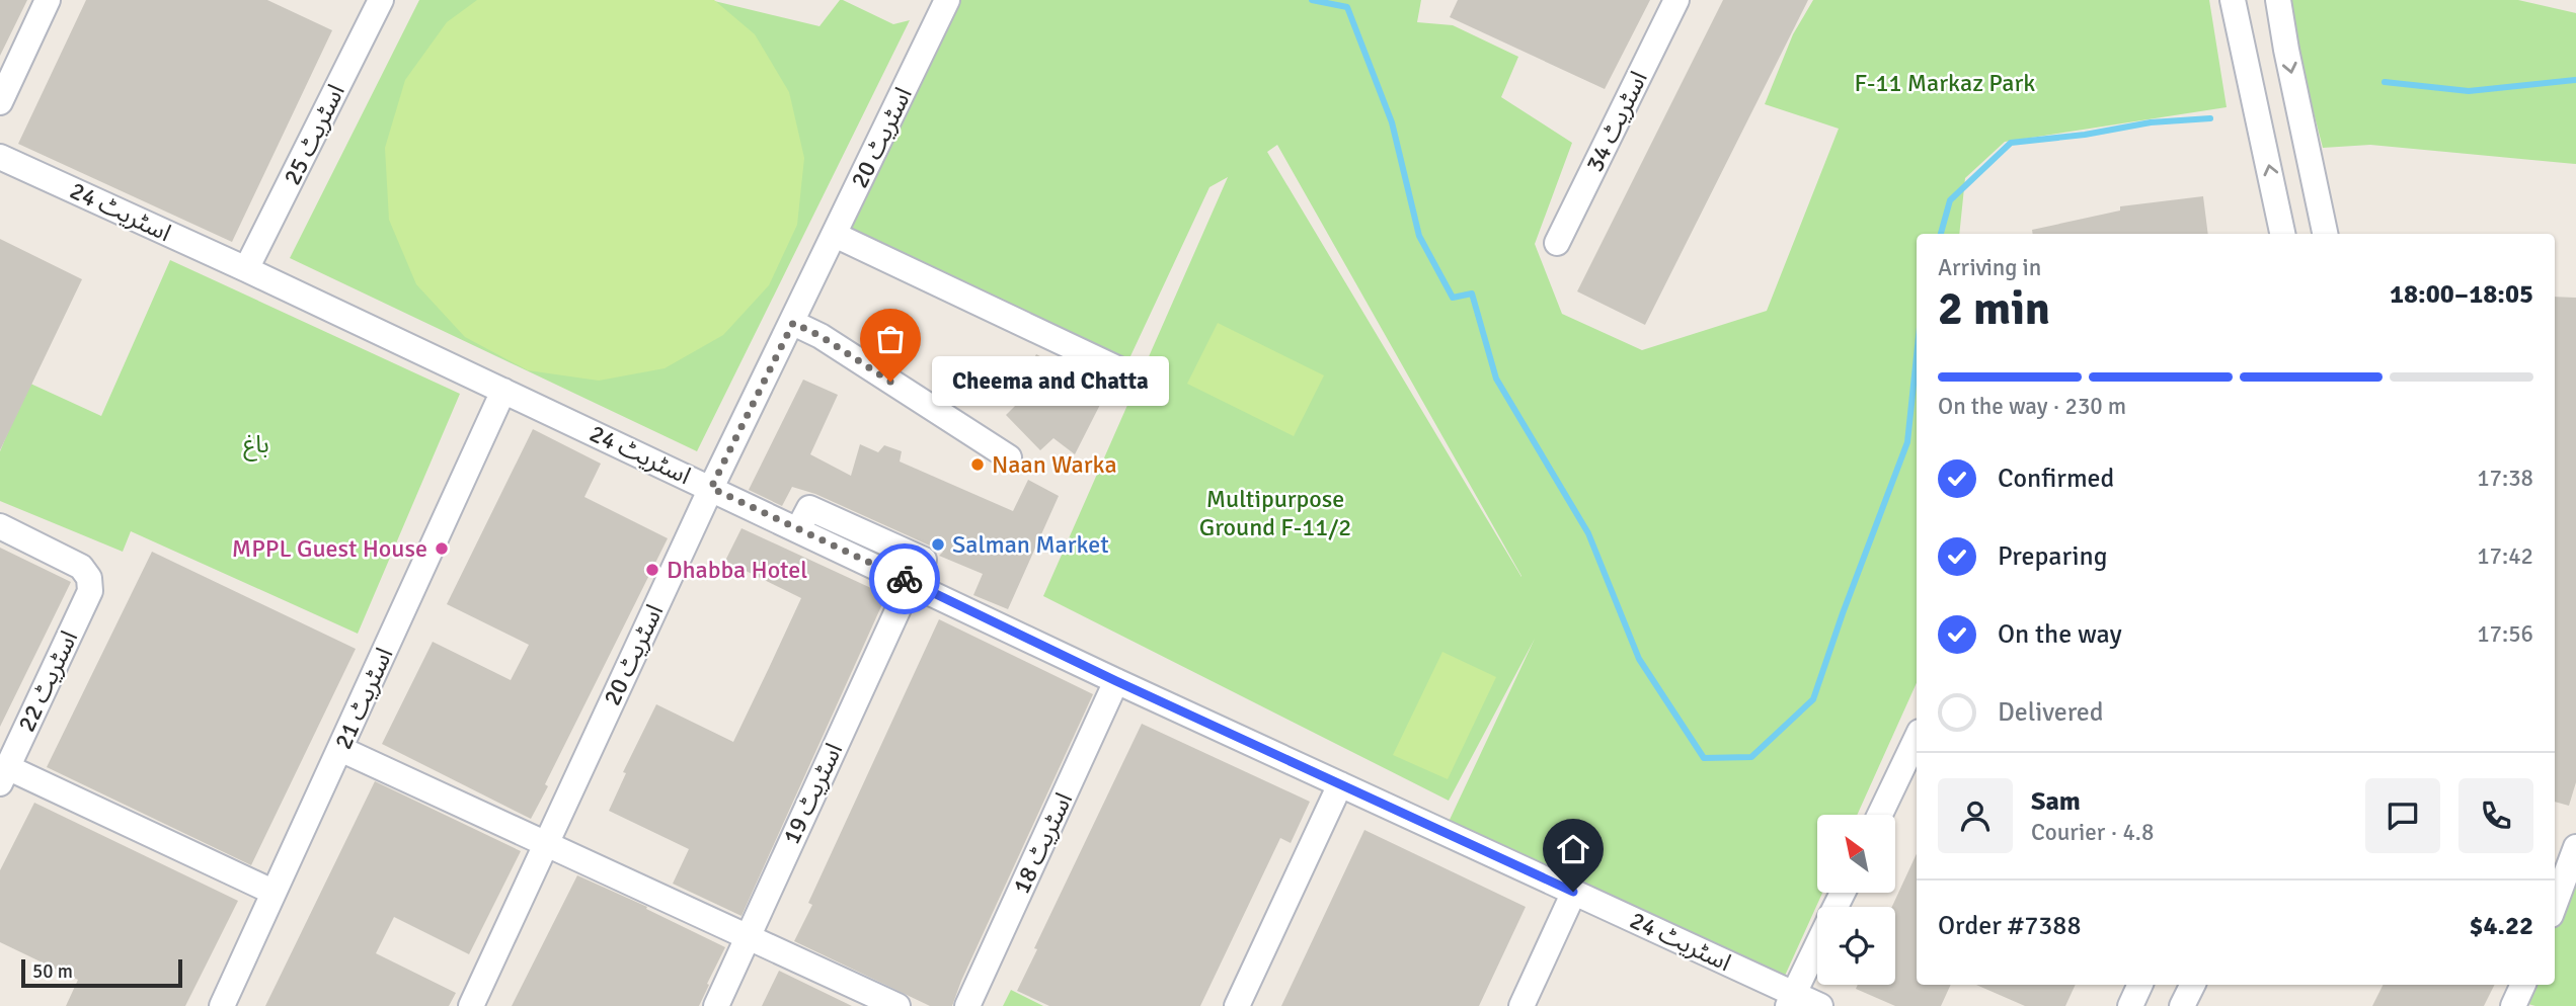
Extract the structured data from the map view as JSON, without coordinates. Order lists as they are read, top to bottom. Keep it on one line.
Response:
{"streets":{"street":["اسٹریٹ 34","اسٹریٹ 25","اسٹریٹ 20","اسٹریٹ 24","اسٹریٹ 22","اسٹریٹ 21","اسٹریٹ 19","اسٹریٹ 18"]},"crossings":[["اسٹریٹ 25","اسٹریٹ 24"],["اسٹریٹ 20","اسٹریٹ 24"],["اسٹریٹ 24","اسٹریٹ 21"],["اسٹریٹ 24","اسٹریٹ 19"],["اسٹریٹ 24","اسٹریٹ 18"]],"parks":["F-11 Markaz Park","باغ","Multipurpose Ground F-11/2"],"places":["Cheema and Chatta","Naan Warka","Salman Market","MPPL Guest House","Dhabba Hotel"],"scale_bar":"50 m","north":"top left","page":{"heading":["2 min","Arriving in","18:00–18:05"],"panel":["Sam","Courier · 4.8","Order #7388","$4.22"],"bar":"On the way · 230 m","bubble":"Cheema and Chatta","list":[["Confirmed","17:38"],["Preparing","17:42"],["On the way","17:56"],"Delivered"],"scale":"50 m"}}
